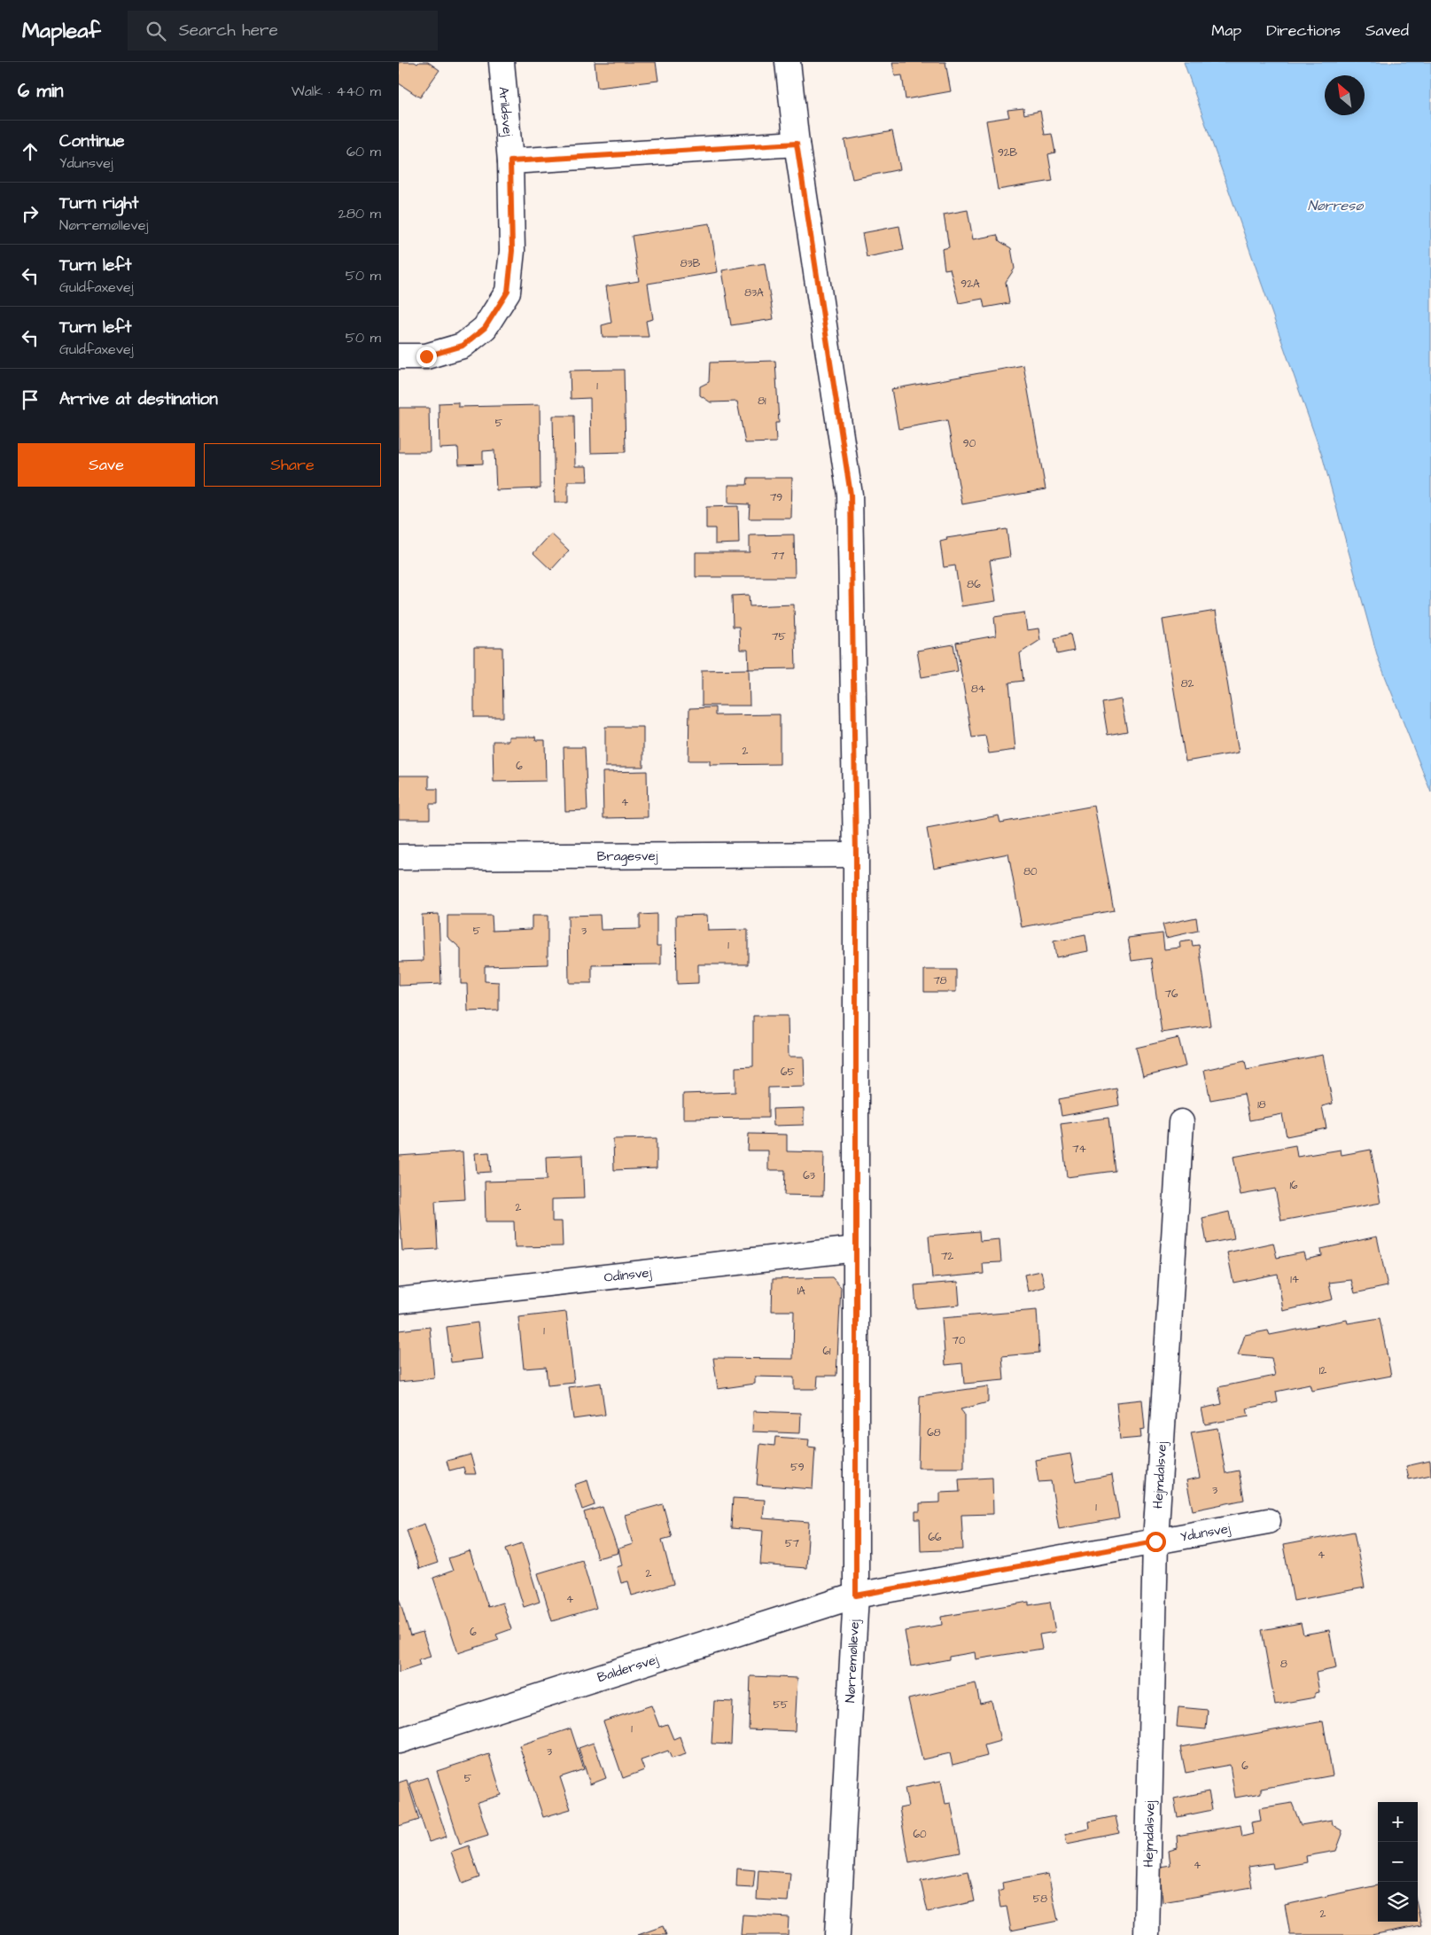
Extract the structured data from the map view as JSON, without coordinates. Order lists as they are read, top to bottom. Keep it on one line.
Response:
{"streets":{"street":["Arildsvej","Bragesvej","Odinsvej","Hejmdalsvej","Ydunsvej","Nørremøllevej","Baldersvej"]},"crossings":[["Bragesvej","Nørremøllevej"],["Odinsvej","Nørremøllevej"],["Hejmdalsvej","Ydunsvej"],["Ydunsvej","Nørremøllevej"],["Ydunsvej","Baldersvej"],["Nørremøllevej","Baldersvej"]],"water":["Nørresø"],"house_numbers":["92B","83B","92A","83A","1","81","5","90","79","77","86","75","82","84","2","6","4","80","5","3","1","78","76","65","18","74","63","16","2","72","14","1A","1","70","61","12","68","59","3","1","66","57","4","2","4","6","8","55","1","3","6","5","60","4","58","2"],"north":"top left","page":{"header":"Mapleaf","search":"Search here","nav":["Map","Directions","Saved"],"heading":["6 min","Walk · 440 m"],"list":[["Continue","Ydunsvej","60 m"],["Turn right","Nørremøllevej","280 m"],["Turn left","Guldfaxevej","50 m"],["Turn left","Guldfaxevej","50 m"],"Arrive at destination"],"buttons":["Save","Share"],"map_buttons":["+","−"]}}
